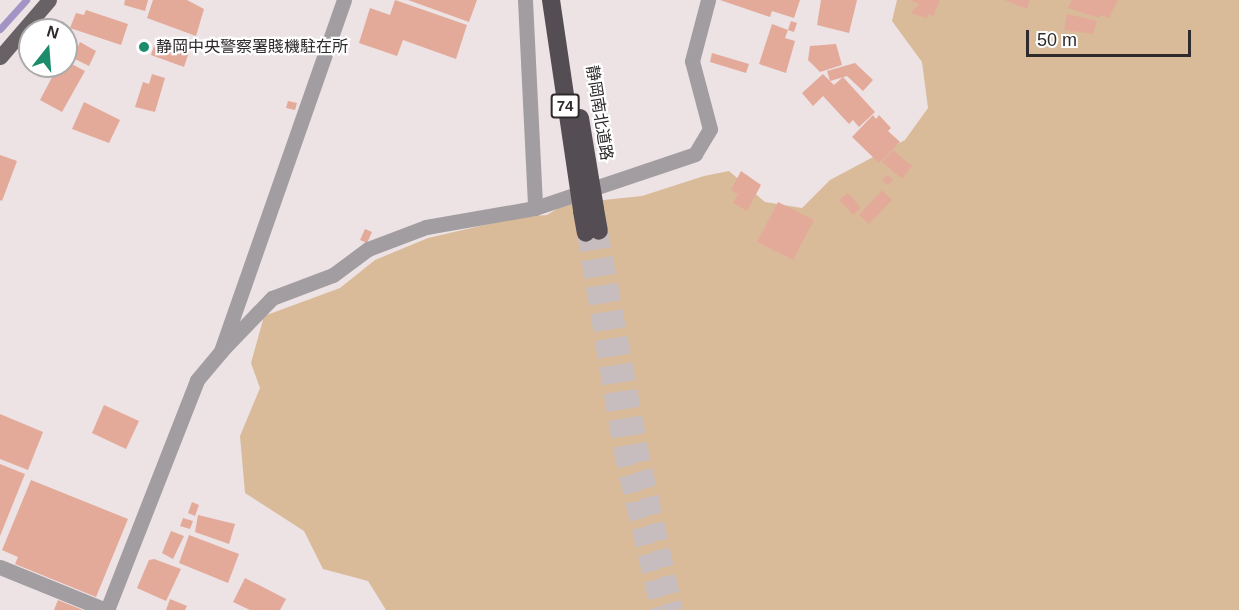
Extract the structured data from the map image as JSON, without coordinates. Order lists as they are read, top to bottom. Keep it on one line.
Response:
{"streets":{"highway":["74","静岡南北道路"]},"places":["静岡中央警察署賤機駐在所"],"scale_bar":"50 m","north":"top"}
